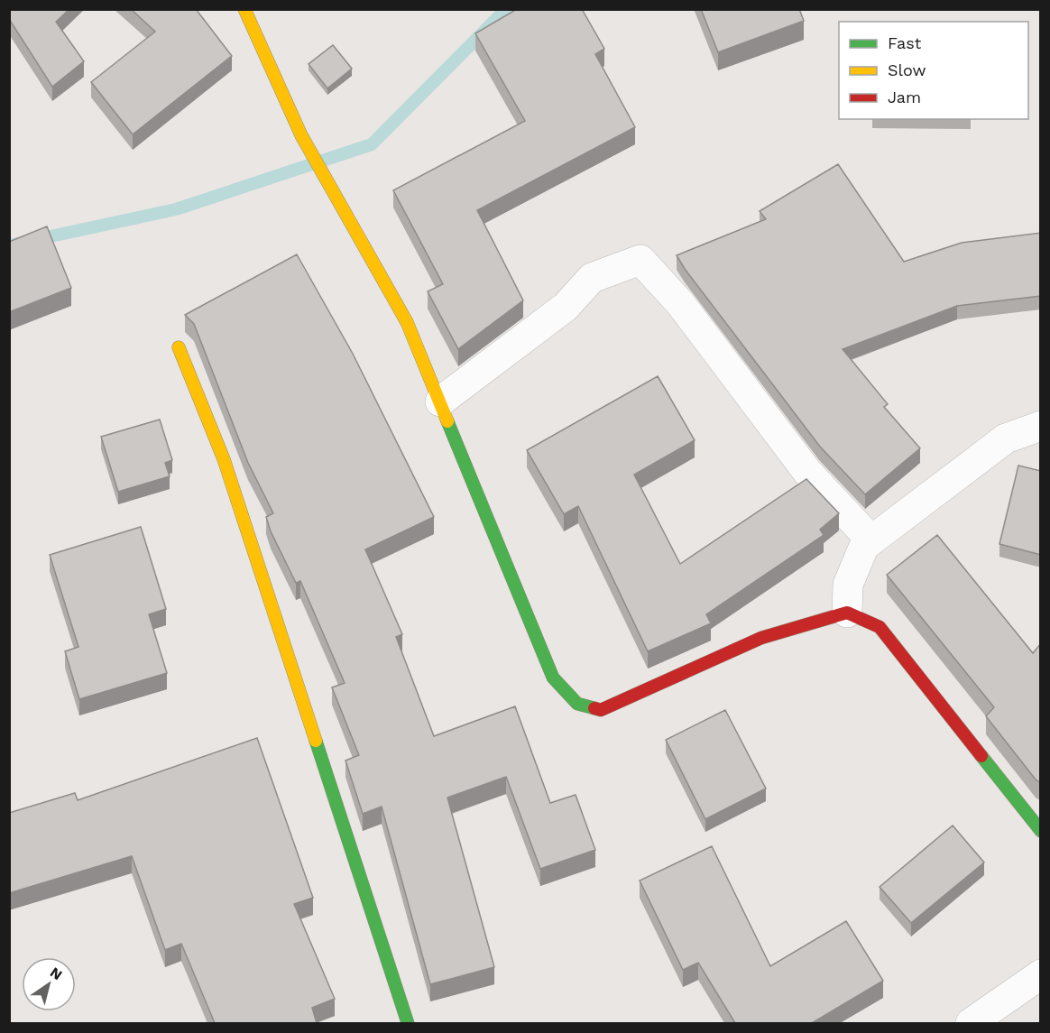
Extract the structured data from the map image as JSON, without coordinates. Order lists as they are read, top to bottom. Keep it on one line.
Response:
{"legend":["Fast","Slow","Jam"],"north":"top right"}
